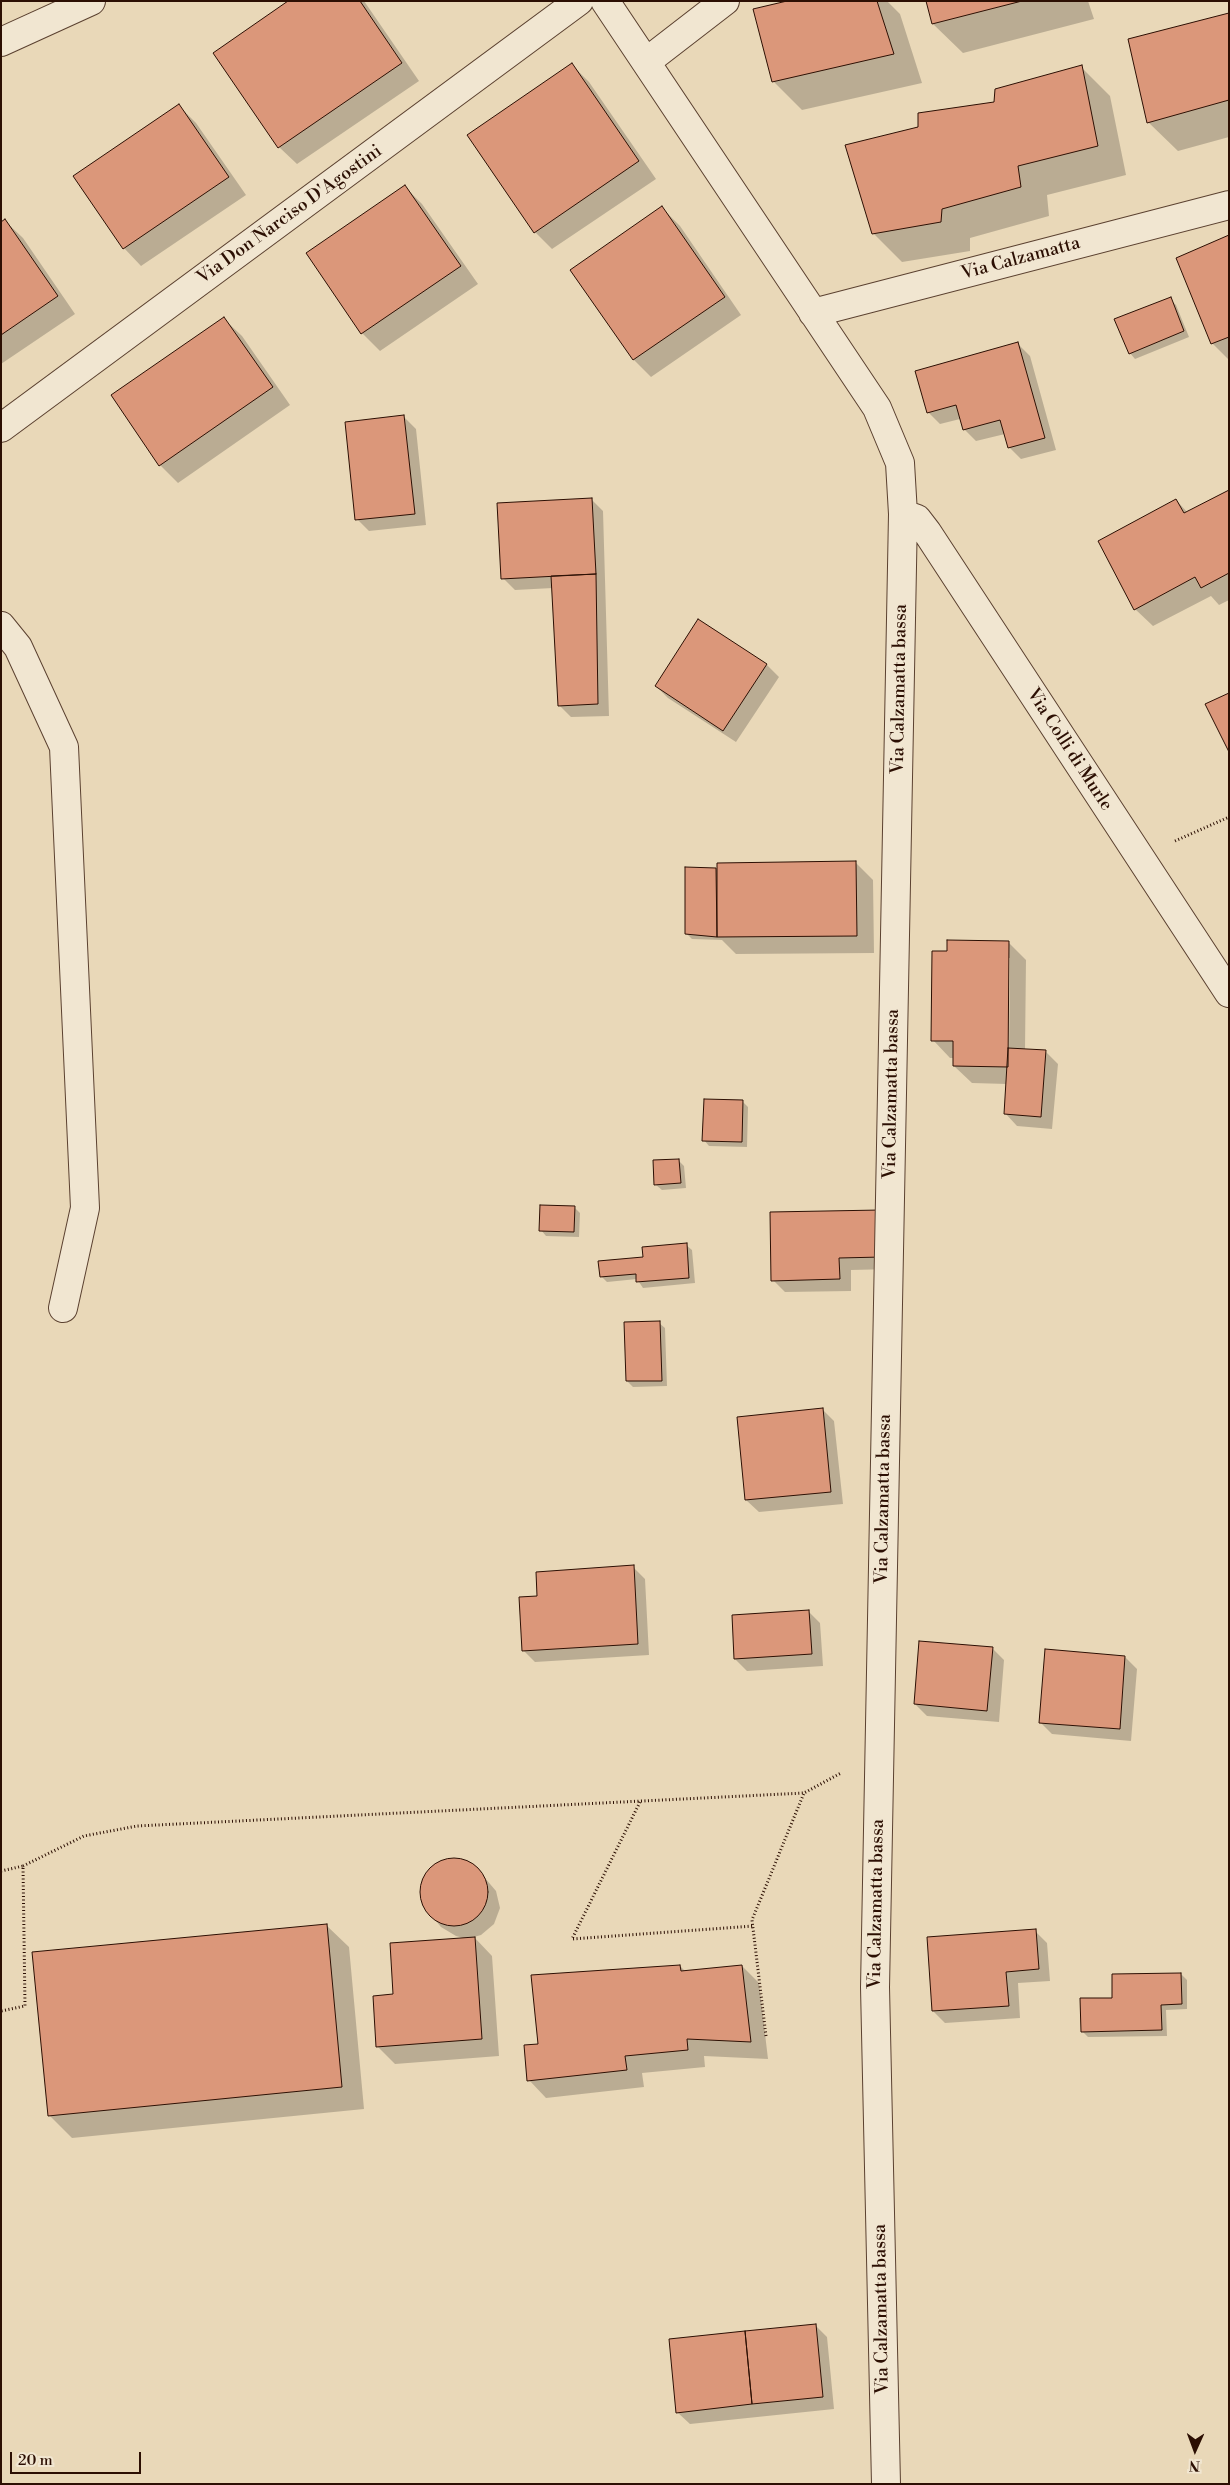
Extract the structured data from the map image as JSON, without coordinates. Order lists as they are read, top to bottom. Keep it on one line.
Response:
{"streets":{"street":["Via Don Narciso D'Agostini","Via Calzamatta","Via Calzamatta bassa","Via Colli di Murle"]},"crossings":[["Via Calzamatta bassa","Via Colli di Murle"]],"scale_bar":"20 m","north":"bottom"}
